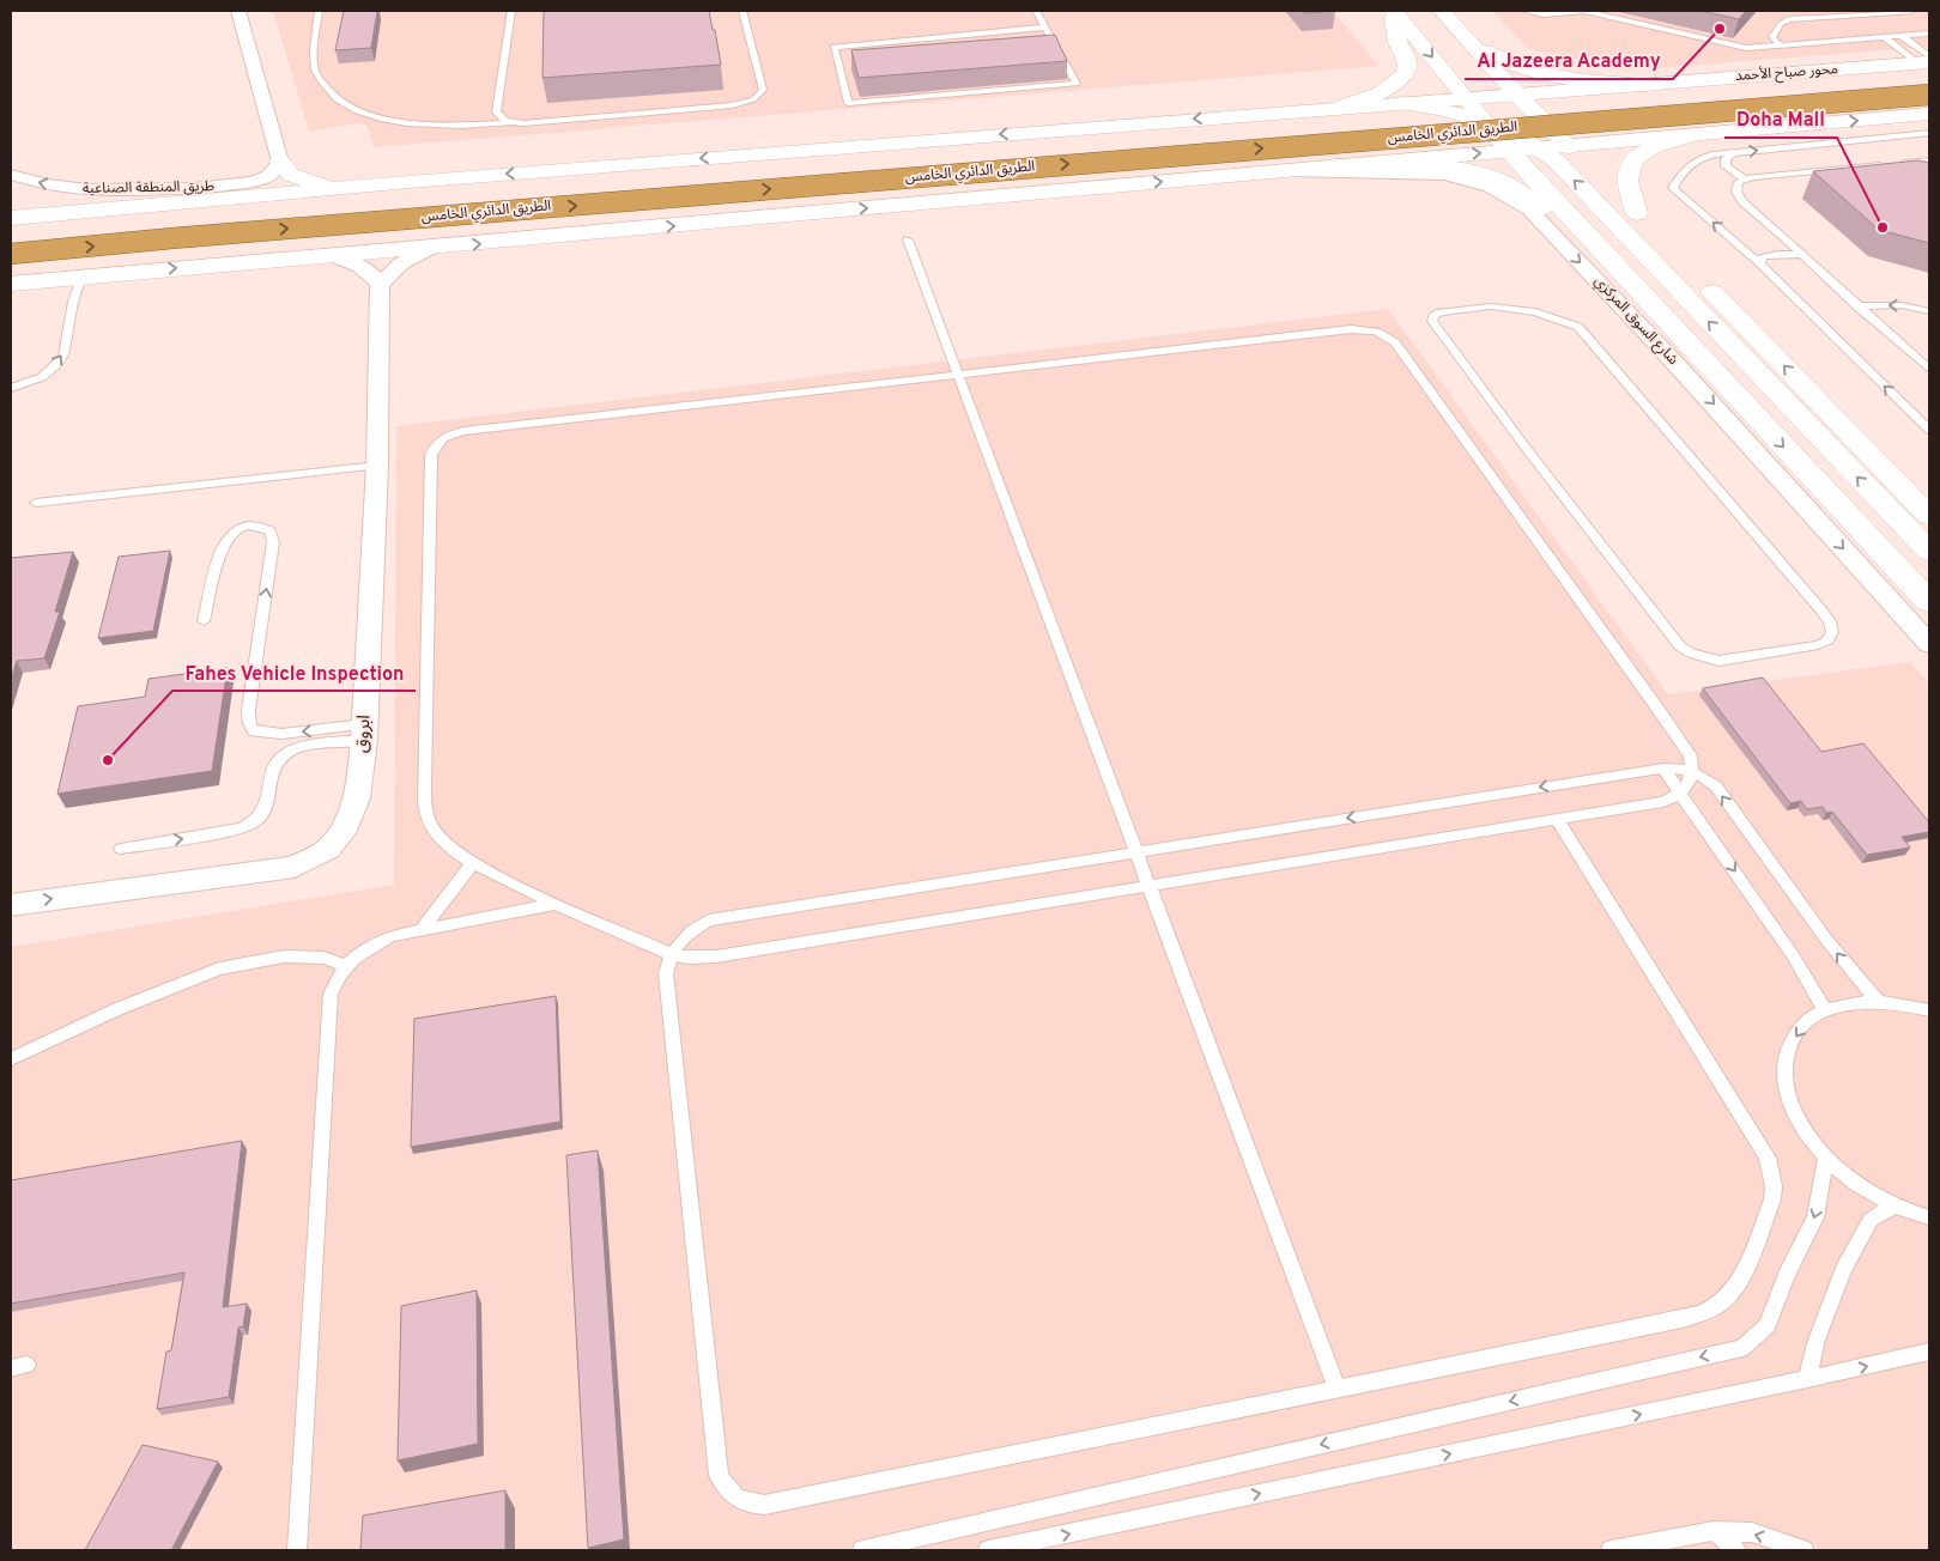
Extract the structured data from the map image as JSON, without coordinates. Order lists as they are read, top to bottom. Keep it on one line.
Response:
{"streets":{"highway":["الطريق الدائري الخامس"],"street":["محور صباح الأحمد","طريق المنطقة الصناعية","شارع السوق المركزي","ابروق"]},"crossings":[["محور صباح الأحمد","الطريق الدائري الخامس"],["الطريق الدائري الخامس","شارع السوق المركزي"]],"one_way":["ابروق"],"places":["Al Jazeera Academy","Doha Mall","Fahes Vehicle Inspection"]}
